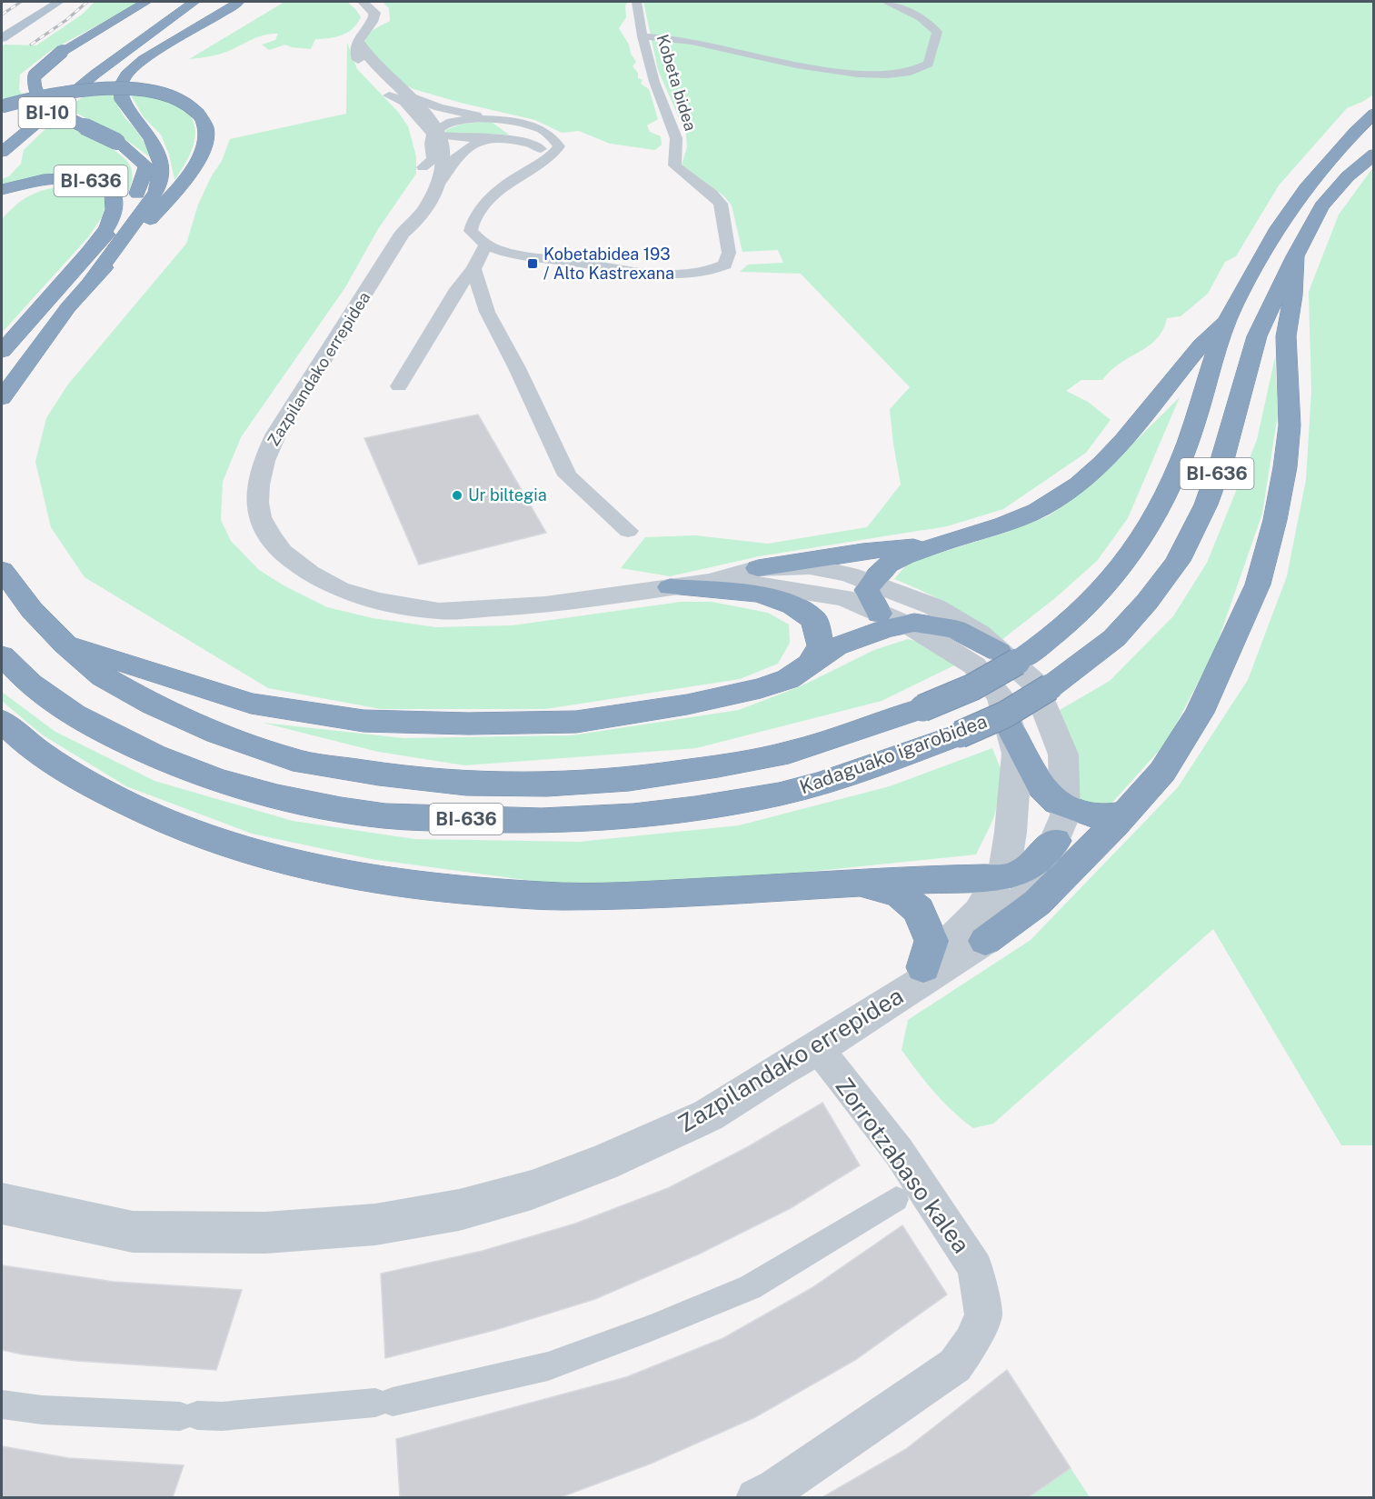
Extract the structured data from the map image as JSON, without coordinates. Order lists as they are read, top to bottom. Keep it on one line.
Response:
{"streets":{"highway":["BI-10","BI-636","Kadaguako igarobidea"],"street":["Kobeta bidea","Zazpilandako errepidea","Zorrotzabaso kalea"]},"crossings":[["Zazpilandako errepidea","Kadaguako igarobidea"],["Zazpilandako errepidea","Zorrotzabaso kalea"]],"places":{"transit":["Kobetabidea 193 / Alto Kastrexana"],"other":["Ur biltegia"]}}
